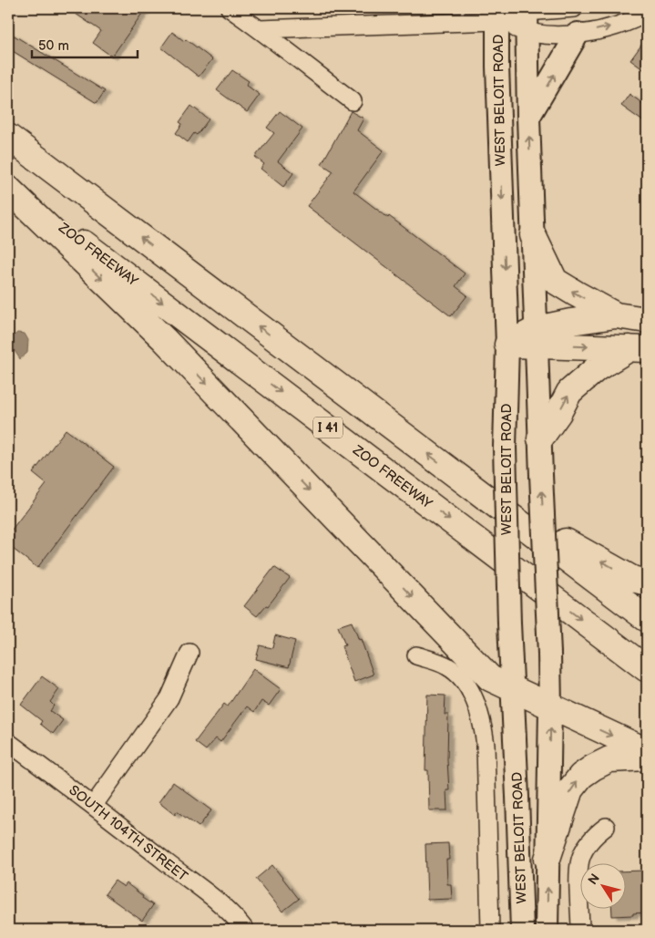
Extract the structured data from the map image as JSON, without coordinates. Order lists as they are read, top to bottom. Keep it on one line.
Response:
{"streets":{"highway":["ZOO FREEWAY","I 41"],"main road":["WEST BELOIT ROAD"],"street":["SOUTH 104TH STREET"]},"scale_bar":"50 m","north":"top left"}
